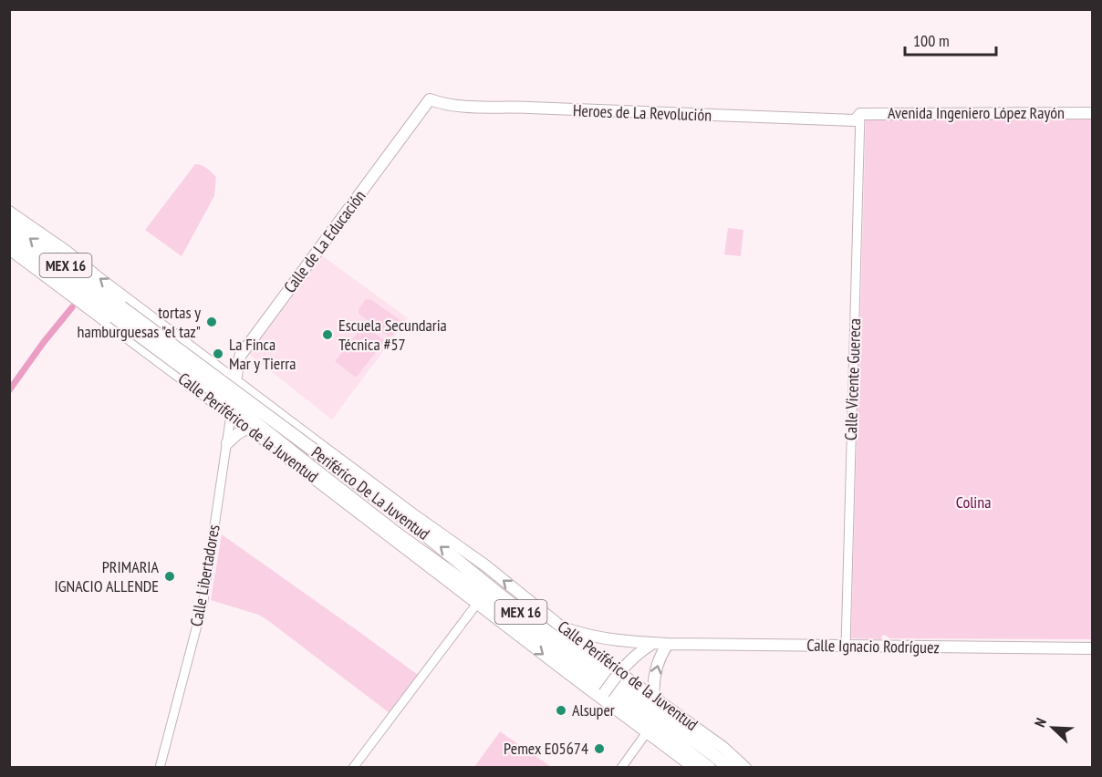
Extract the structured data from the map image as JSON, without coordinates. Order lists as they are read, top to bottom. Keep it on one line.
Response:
{"streets":{"highway":["MEX 16","Periférico De La Juventud"],"main road":["Heroes de La Revolución","Avenida Ingeniero López Rayón","Calle de La Educación","Calle Periférico de la Juventud","Calle Libertadores","Calle Ignacio Rodríguez"],"street":["Calle Vicente Guereca"]},"crossings":[["Heroes de La Revolución","Avenida Ingeniero López Rayón"],["Heroes de La Revolución","Calle de La Educación"],["Heroes de La Revolución","Calle Vicente Guereca"],["Avenida Ingeniero López Rayón","Calle Vicente Guereca"],["Calle de La Educación","Calle Periférico de la Juventud"],["Calle de La Educación","Calle Libertadores"],["Calle Vicente Guereca","Calle Ignacio Rodríguez"],["Calle Periférico de la Juventud","Periférico De La Juventud"],["Calle Periférico de la Juventud","Calle Libertadores"],["Calle Periférico de la Juventud","Calle Ignacio Rodríguez"]],"parks":["Colina"],"places":["tortas y hamburguesas \"el taz\"","Escuela Secundaria Técnica #57","La Finca Mar y Tierra","PRIMARIA IGNACIO ALLENDE","Alsuper","Pemex E05674"],"scale_bar":"100 m","north":"top left"}
